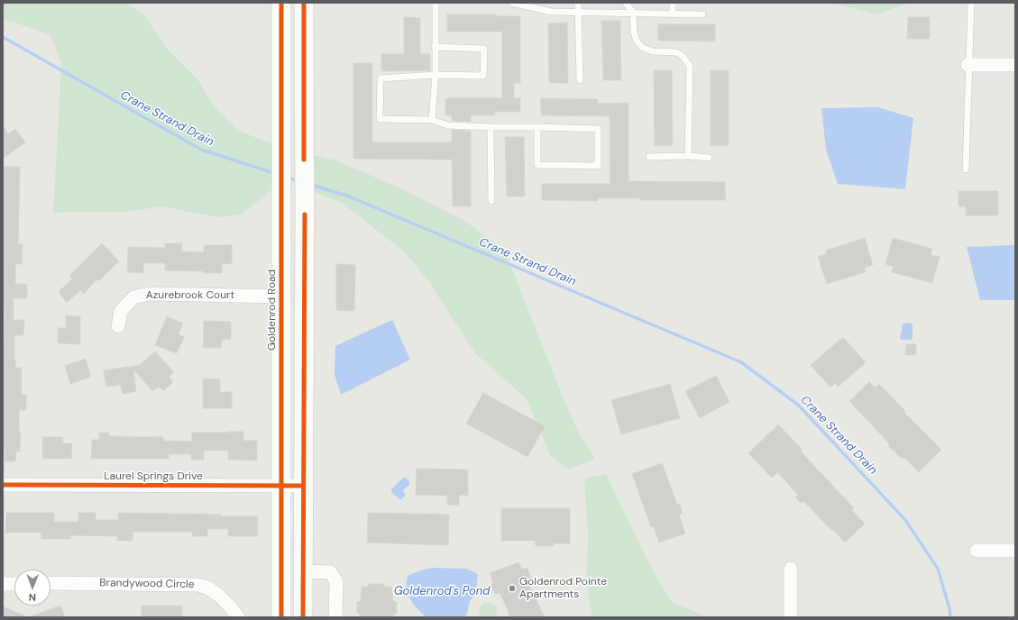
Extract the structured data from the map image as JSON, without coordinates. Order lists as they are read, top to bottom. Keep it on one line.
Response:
{"streets":{"main road":["Goldenrod Road"],"street":["Azurebrook Court","Laurel Springs Drive","Brandywood Circle"]},"crossings":[["Azurebrook Court","Goldenrod Road"],["Goldenrod Road","Laurel Springs Drive"]],"water":["Crane Strand Drain","Goldenrod's Pond"],"places":["Goldenrod Pointe Apartments"],"north":"bottom"}
